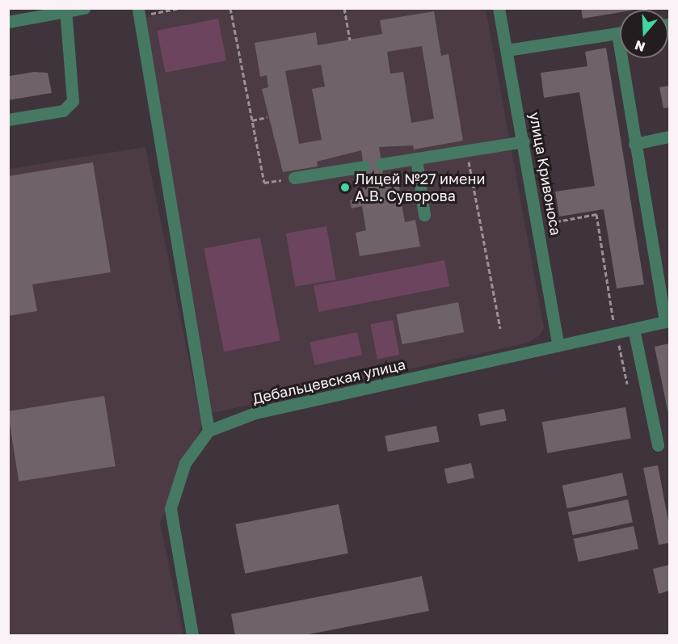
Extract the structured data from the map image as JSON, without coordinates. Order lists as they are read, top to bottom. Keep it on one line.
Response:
{"streets":{"street":["улица Кривоноса","Дебальцевская улица"]},"crossings":[["улица Кривоноса","Дебальцевская улица"]],"places":["Лицей №27 имени А.В. Суворова"],"north":"bottom"}
